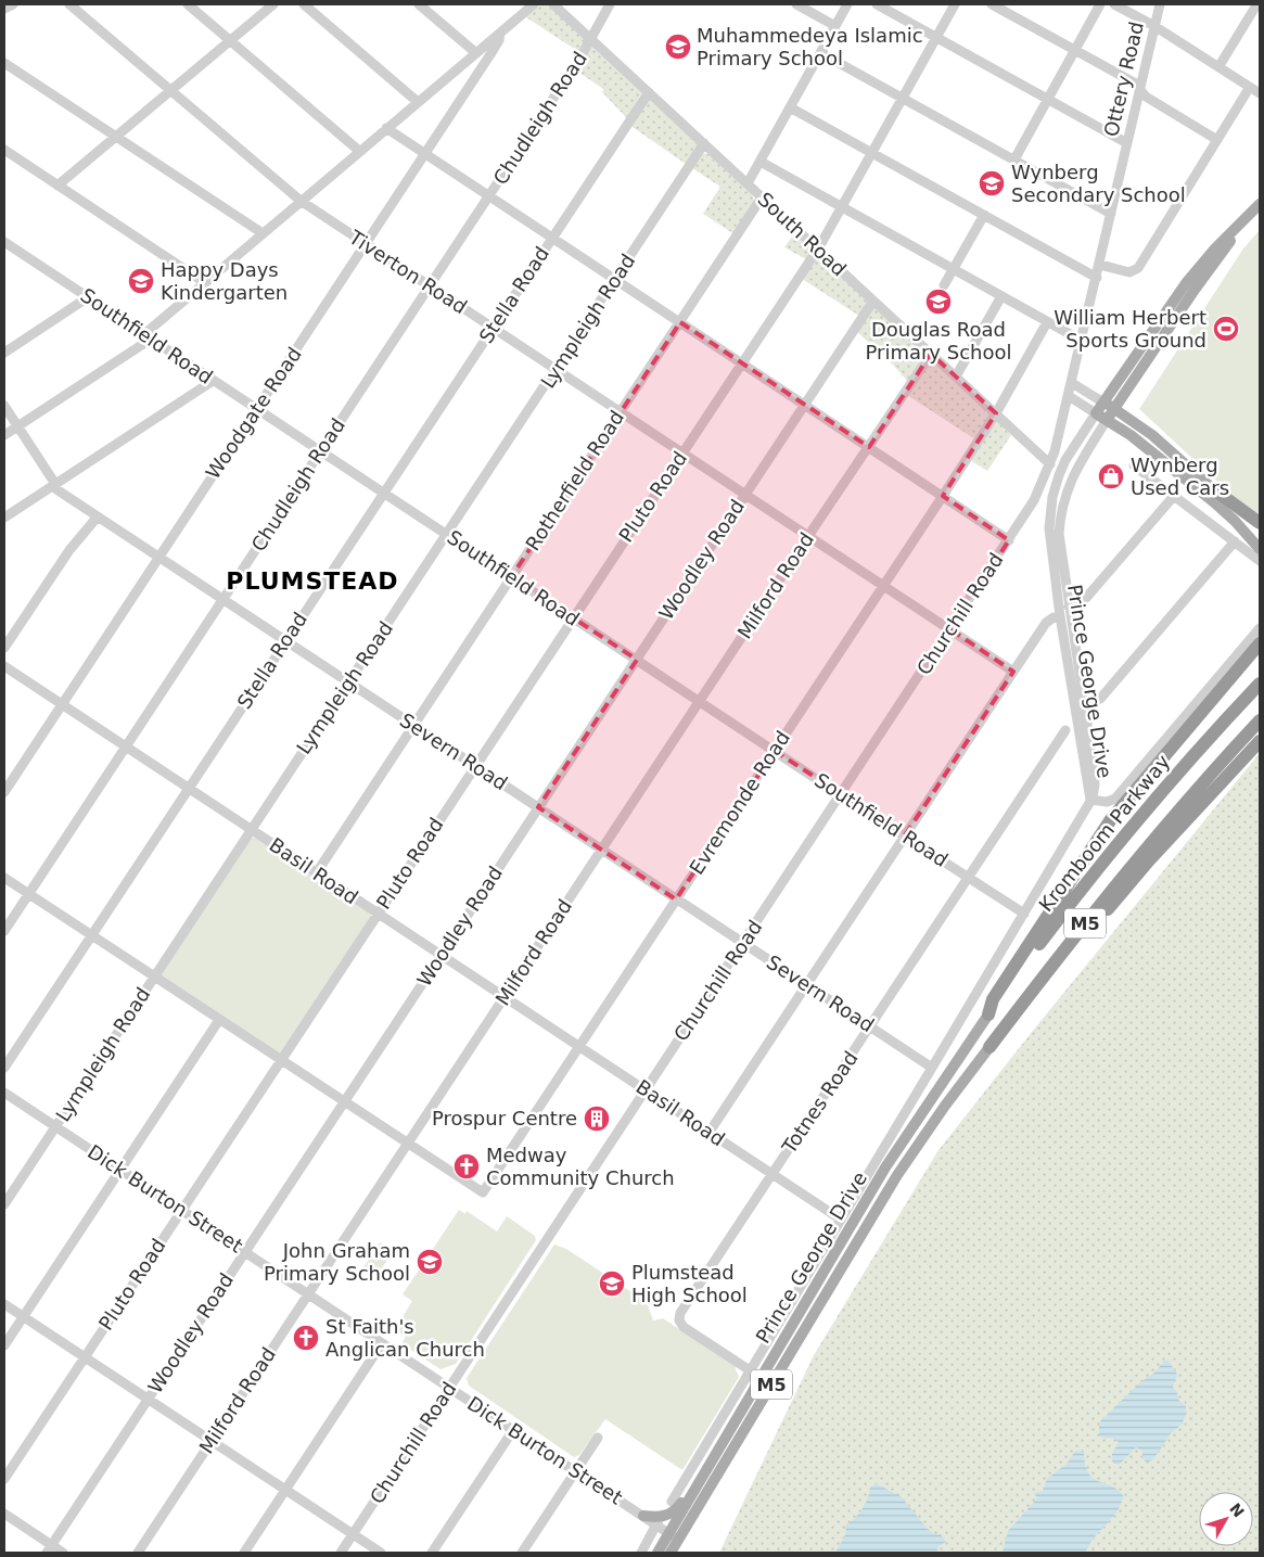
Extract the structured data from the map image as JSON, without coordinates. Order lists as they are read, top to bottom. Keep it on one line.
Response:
{"streets":{"highway":["Kromboom Parkway","M5"],"main road":["Prince George Drive"],"street":["Ottery Road","Chudleigh Road","South Road","Tiverton Road","Stella Road","Lympleigh Road","Southfield Road","Woodgate Road","Rotherfield Road","Pluto Road","Woodley Road","Milford Road","Churchill Road","Severn Road","Evremonde Road","Basil Road","Totnes Road","Dick Burton Street"]},"crossings":[["Ottery Road","Churchill Road"],["Chudleigh Road","South Road"],["Chudleigh Road","Tiverton Road"],["Chudleigh Road","Southfield Road"],["Chudleigh Road","Severn Road"],["Chudleigh Road","Basil Road"],["South Road","Stella Road"],["South Road","Lympleigh Road"],["South Road","Rotherfield Road"],["South Road","Pluto Road"],["South Road","Woodley Road"],["South Road","Milford Road"],["South Road","Churchill Road"],["South Road","Evremonde Road"],["Tiverton Road","Stella Road"],["Tiverton Road","Lympleigh Road"],["Tiverton Road","Woodgate Road"],["Tiverton Road","Rotherfield Road"],["Tiverton Road","Pluto Road"],["Tiverton Road","Woodley Road"],["Tiverton Road","Milford Road"],["Tiverton Road","Churchill Road"],["Tiverton Road","Evremonde Road"],["Stella Road","Southfield Road"],["Stella Road","Severn Road"],["Stella Road","Basil Road"],["Lympleigh Road","Southfield Road"],["Lympleigh Road","Severn Road"],["Lympleigh Road","Basil Road"],["Lympleigh Road","Dick Burton Street"],["Southfield Road","Woodgate Road"],["Southfield Road","Rotherfield Road"],["Southfield Road","Pluto Road"],["Southfield Road","Woodley Road"],["Southfield Road","Milford Road"],["Southfield Road","Churchill Road"],["Southfield Road","Evremonde Road"],["Southfield Road","Totnes Road"],["Woodgate Road","Severn Road"],["Woodgate Road","Basil Road"],["Rotherfield Road","Severn Road"],["Rotherfield Road","Basil Road"],["Pluto Road","Severn Road"],["Pluto Road","Basil Road"],["Pluto Road","Dick Burton Street"],["Woodley Road","Severn Road"],["Woodley Road","Basil Road"],["Woodley Road","Dick Burton Street"],["Milford Road","Severn Road"],["Milford Road","Evremonde Road"],["Milford Road","Basil Road"],["Milford Road","Dick Burton Street"],["Churchill Road","Severn Road"],["Churchill Road","Basil Road"],["Churchill Road","Dick Burton Street"],["Prince George Drive","Kromboom Parkway"],["Prince George Drive","M5"],["Severn Road","Evremonde Road"],["Severn Road","Totnes Road"],["Evremonde Road","Basil Road"],["Basil Road","Totnes Road"]],"districts":["PLUMSTEAD"],"places":{"school or university":["Muhammedeya Islamic Primary School","Wynberg Secondary School","Happy Days Kindergarten","Douglas Road Primary School","John Graham Primary School","Plumstead High School"],"sports":["William Herbert Sports Ground"],"shop":["Wynberg Used Cars"],"building":["Prospur Centre"],"church":["Medway Community Church","St Faith's Anglican Church"]},"north":"top right"}
